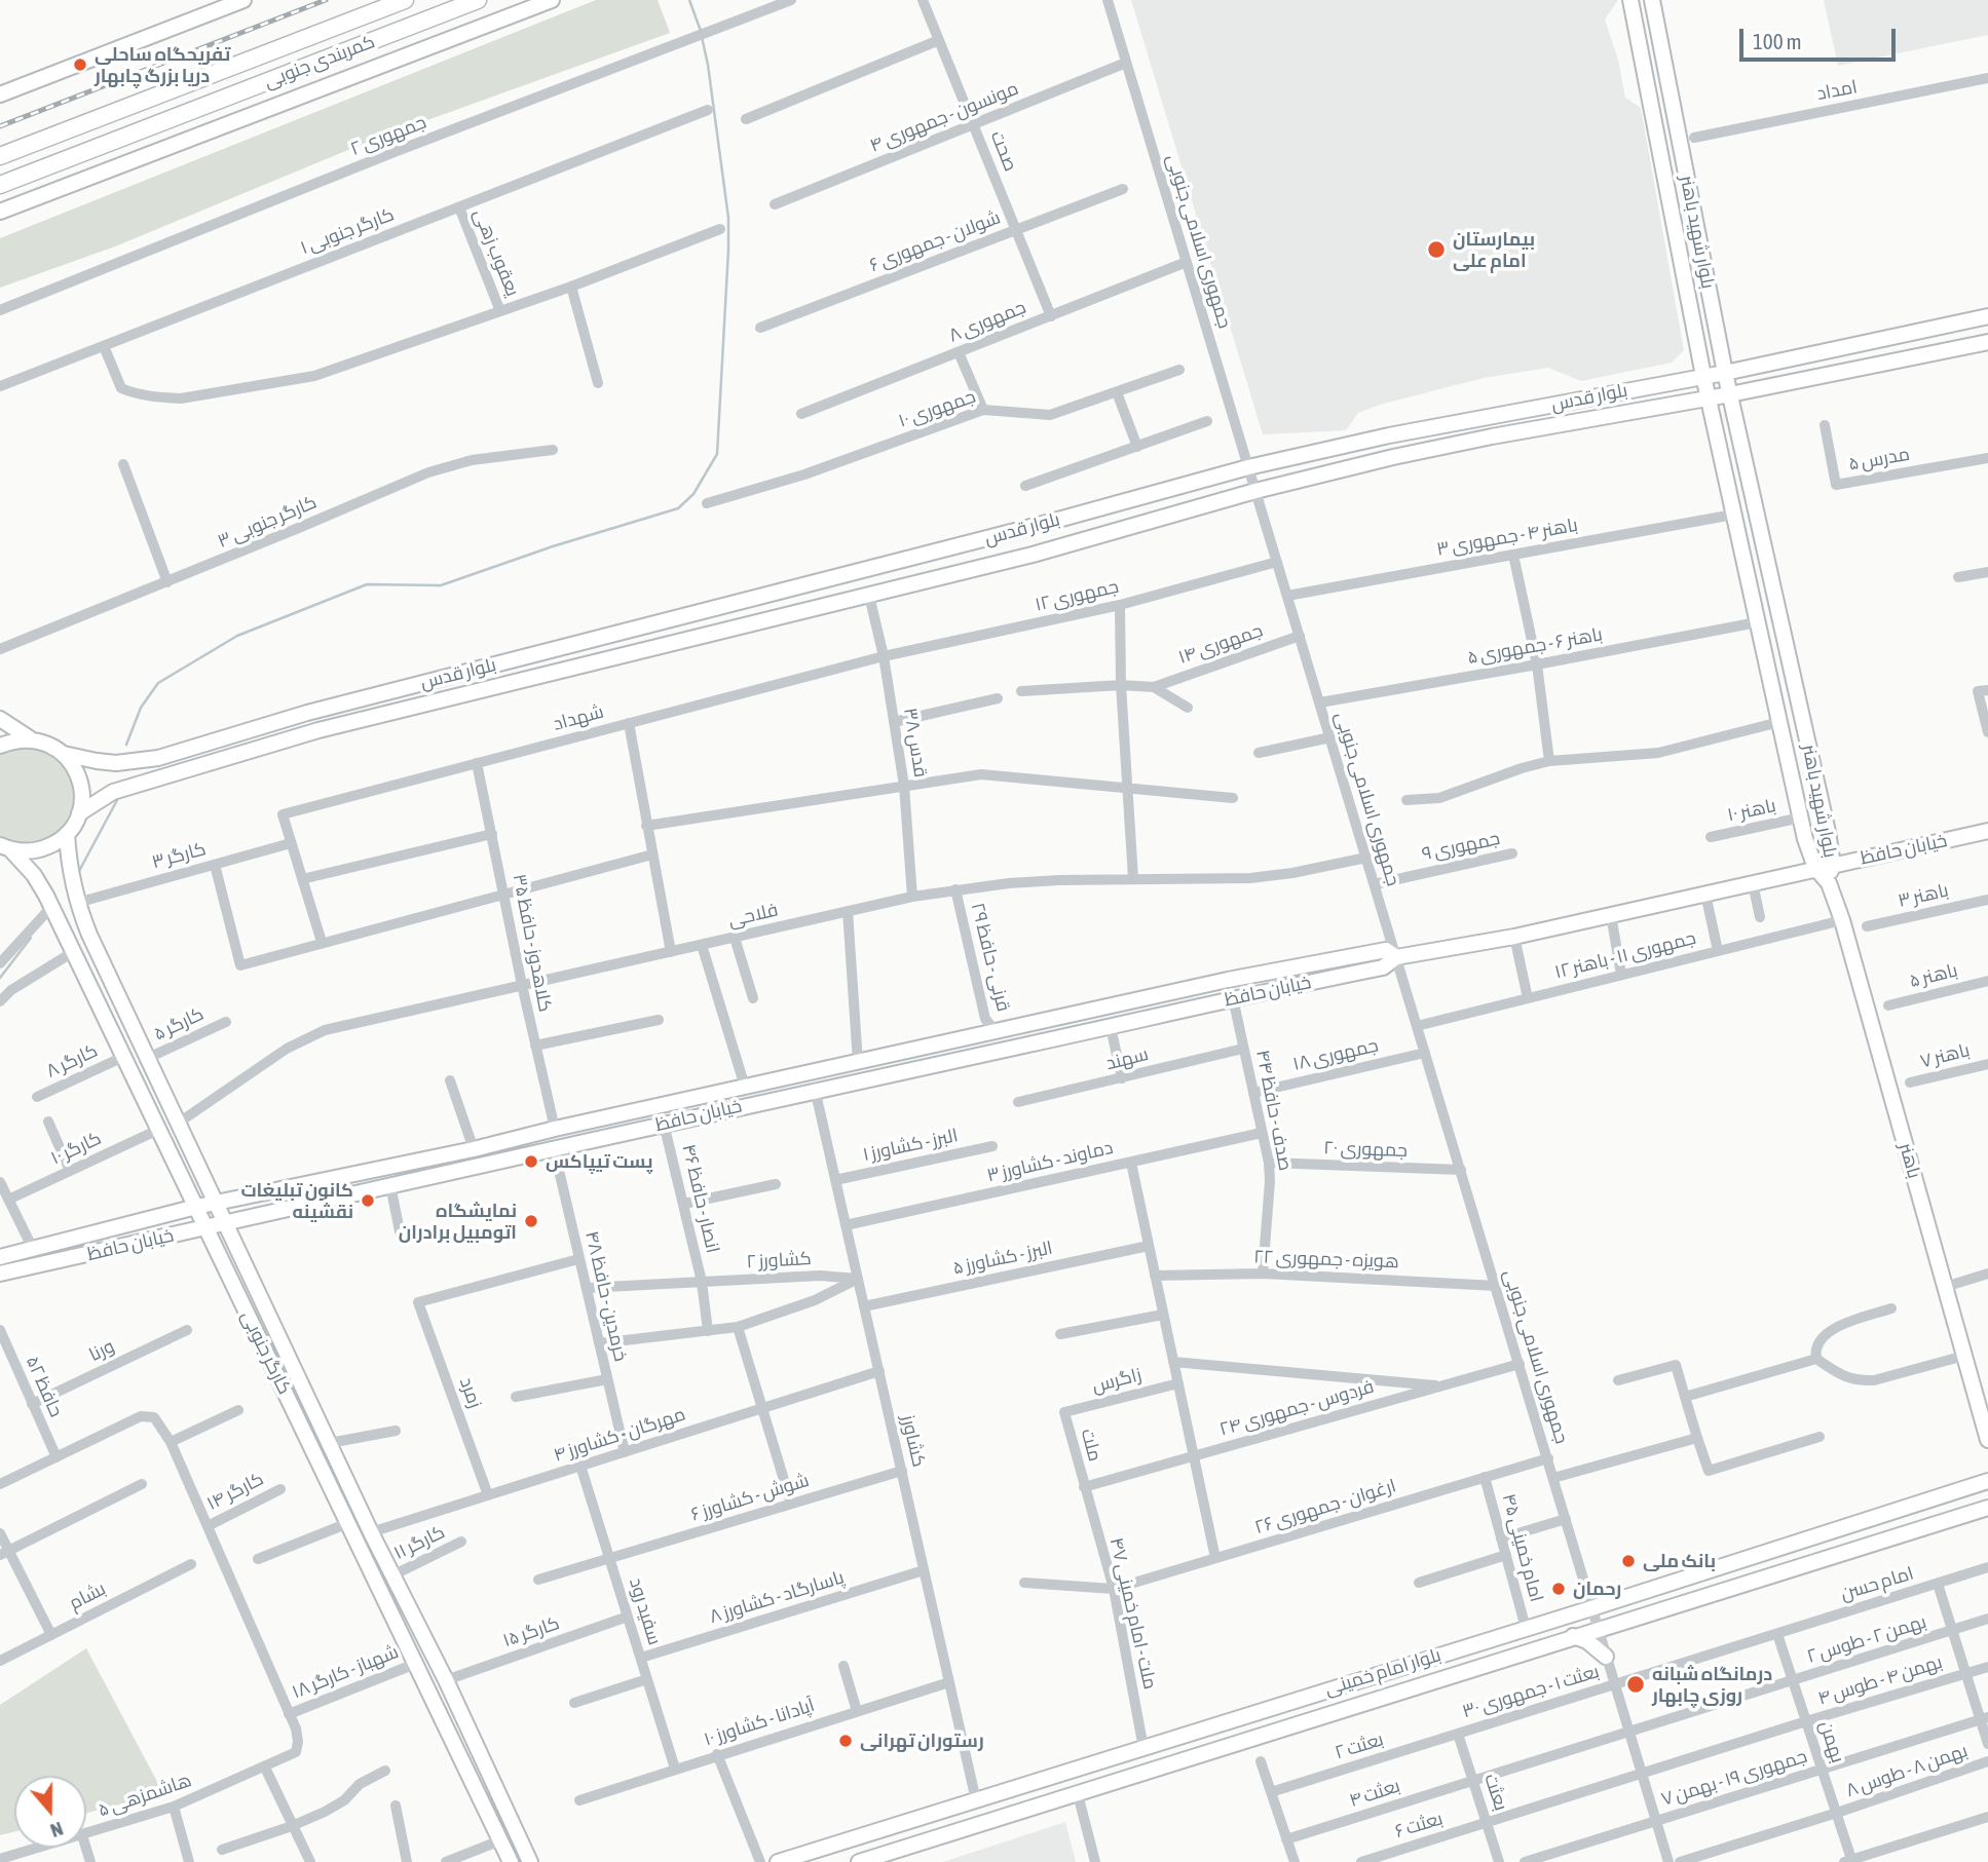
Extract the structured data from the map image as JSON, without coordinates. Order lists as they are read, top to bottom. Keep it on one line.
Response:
{"streets":{"highway":["کمربندی جنوبی"],"main road":["بلوار شهید باهنر","بلوار قدس","خیابان حافظ","باهنر","کارگر جنوبی","بلوار امام خمینی"],"street":["امداد","مونسون - جمهوری ۴","جمهوری ۲","صحت","کارگر جنوبی ۱","شولان - جمهوری ۶","جمهوری اسلامی جنوبی","یعقوب زهی","جمهوری ۸","جمهوری ۱۰","مدرس ۵","کارگر جنوبی ۳","باهنر ۴ - جمهوری ۳","جمهوری ۱۲","جمهوری ۱۴","باهنر ۶ - جمهوری ۵","شهداد","قدس ۳۸","باهنر ۱۰","جمهوری ۹","کارگر ۳","باهنر ۳","فلاحی","کلاهدوز - حافظ ۳۵","جمهوری ۱۱ - باهنر ۱۲","قرنی - حافظ ۲۹","باهنر ۵","کارگر ۵","جمهوری ۱۸","باهنر ۷","سهند","کارگر ۸","صدف - حافظ ۴۴","البرز - کشاورز ۱","کارگر ۱۰","جمهوری ۲۰","دماوند - کشاورز ۳","انصار - حافظ ۴۶","البرز - کشاورز ۵","هویزه - جمهوری ۲۲","کشاورز ۲","خرمدین - حافظ ۴۸","ورنا","زاگرس","حافظ ۵۲","زمرد","فردوس - جمهوری ۲۴","مهرگان - کشاورز ۴","کشاورز","ملت","کارگر ۱۴","شوش - کشاورز ۶","ارغوان - جمهوری ۲۶","کارگر ۱۱","امام خمینی ۴۵","امام حسن","بشام","پاسارگاد - کشاورز ۸","سفید رود","ملت - امام خمینی ۴۷","کارگر ۱۵","بهمن ۲ - طوس ۲","شهباز - کارگر ۱۸","بهمن ۴ - طوس ۴","بعثت ۱ - جمهوری ۳۰","آپادانا - کشاورز ۱۰","بهمن","بعثت ۲","بهمن ۸ - طوس ۸","جمهوری ۱۹ - بهمن ۷","بعثت","بعثت ۴","هاشمزهی ۵","بعثت ۶"]},"crossings":[["مونسون - جمهوری ۴","صحت"],["مونسون - جمهوری ۴","جمهوری اسلامی جنوبی"],["صحت","شولان - جمهوری ۶"],["صحت","جمهوری ۸"],["کارگر جنوبی ۱","یعقوب زهی"],["بلوار شهید باهنر","بلوار قدس"],["بلوار شهید باهنر","باهنر ۴ - جمهوری ۳"],["بلوار شهید باهنر","باهنر ۶ - جمهوری ۵"],["بلوار شهید باهنر","باهنر ۱۰"],["بلوار شهید باهنر","خیابان حافظ"],["بلوار شهید باهنر","باهنر"],["جمهوری اسلامی جنوبی","جمهوری ۸"],["جمهوری اسلامی جنوبی","بلوار قدس"],["جمهوری اسلامی جنوبی","باهنر ۴ - جمهوری ۳"],["جمهوری اسلامی جنوبی","جمهوری ۱۲"],["جمهوری اسلامی جنوبی","جمهوری ۱۴"],["جمهوری اسلامی جنوبی","باهنر ۶ - جمهوری ۵"],["جمهوری اسلامی جنوبی","جمهوری ۹"],["جمهوری اسلامی جنوبی","خیابان حافظ"],["جمهوری اسلامی جنوبی","فلاحی"],["جمهوری اسلامی جنوبی","جمهوری ۱۱ - باهنر ۱۲"],["جمهوری اسلامی جنوبی","جمهوری ۱۸"],["جمهوری اسلامی جنوبی","جمهوری ۲۰"],["جمهوری اسلامی جنوبی","هویزه - جمهوری ۲۲"],["جمهوری اسلامی جنوبی","فردوس - جمهوری ۲۴"],["جمهوری اسلامی جنوبی","ارغوان - جمهوری ۲۶"],["جمهوری اسلامی جنوبی","امام حسن"],["جمهوری اسلامی جنوبی","بهمن ۲ - طوس ۲"],["جمهوری اسلامی جنوبی","بلوار امام خمینی"],["جمهوری اسلامی جنوبی","بهمن ۴ - طوس ۴"],["جمهوری اسلامی جنوبی","بعثت ۱ - جمهوری ۳۰"],["جمهوری اسلامی جنوبی","جمهوری ۱۹ - بهمن ۷"],["جمهوری اسلامی جنوبی","بعثت ۴"],["جمهوری اسلامی جنوبی","بعثت ۶"],["بلوار قدس","قدس ۳۸"],["جمهوری ۱۲","شهداد"],["جمهوری ۱۲","قدس ۳۸"],["شهداد","قدس ۳۸"],["شهداد","کارگر ۳"],["شهداد","کلاهدوز - حافظ ۳۵"],["قدس ۳۸","فلاحی"],["خیابان حافظ","کلاهدوز - حافظ ۳۵"],["خیابان حافظ","قرنی - حافظ ۲۹"],["خیابان حافظ","صدف - حافظ ۴۴"],["خیابان حافظ","انصار - حافظ ۴۶"],["خیابان حافظ","خرمدین - حافظ ۴۸"],["خیابان حافظ","کارگر جنوبی"],["خیابان حافظ","کشاورز"],["کارگر ۳","کارگر جنوبی"],["فلاحی","کلاهدوز - حافظ ۳۵"],["فلاحی","قرنی - حافظ ۲۹"],["فلاحی","کارگر جنوبی"],["جمهوری ۱۱ - باهنر ۱۲","باهنر"],["کارگر ۵","کارگر جنوبی"],["جمهوری ۱۸","صدف - حافظ ۴۴"],["سهند","صدف - حافظ ۴۴"],["کارگر ۸","کارگر جنوبی"],["صدف - حافظ ۴۴","جمهوری ۲۰"],["صدف - حافظ ۴۴","دماوند - کشاورز ۳"],["صدف - حافظ ۴۴","هویزه - جمهوری ۲۲"],["البرز - کشاورز ۱","کشاورز"],["کارگر ۱۰","کارگر جنوبی"],["دماوند - کشاورز ۳","کشاورز"],["انصار - حافظ ۴۶","کشاورز ۲"],["البرز - کشاورز ۵","کشاورز"],["کشاورز ۲","خرمدین - حافظ ۴۸"],["کشاورز ۲","کشاورز"],["خرمدین - حافظ ۴۸","زمرد"],["خرمدین - حافظ ۴۸","مهرگان - کشاورز ۴"],["ورنا","حافظ ۵۲"],["کارگر جنوبی","مهرگان - کشاورز ۴"],["کارگر جنوبی","کارگر ۱۱"],["کارگر جنوبی","کارگر ۱۵"],["کارگر جنوبی","شهباز - کارگر ۱۸"],["زاگرس","ملت"],["زمرد","مهرگان - کشاورز ۴"],["فردوس - جمهوری ۲۴","ملت"],["فردوس - جمهوری ۲۴","ملت - امام خمینی ۴۷"],["مهرگان - کشاورز ۴","کشاورز"],["مهرگان - کشاورز ۴","سفید رود"],["کشاورز","شوش - کشاورز ۶"],["کشاورز","پاسارگاد - کشاورز ۸"],["کشاورز","بلوار امام خمینی"],["کشاورز","آپادانا - کشاورز ۱۰"],["ملت","ملت - امام خمینی ۴۷"],["شوش - کشاورز ۶","سفید رود"],["ارغوان - جمهوری ۲۶","امام خمینی ۴۵"],["ارغوان - جمهوری ۲۶","ملت - امام خمینی ۴۷"],["امام خمینی ۴۵","بلوار امام خمینی"],["امام حسن","بعثت ۱ - جمهوری ۳۰"],["امام حسن","بهمن"],["پاسارگاد - کشاورز ۸","سفید رود"],["سفید رود","کارگر ۱۵"],["سفید رود","آپادانا - کشاورز ۱۰"],["ملت - امام خمینی ۴۷","بلوار امام خمینی"],["بهمن ۲ - طوس ۲","بهمن"],["بهمن ۲ - طوس ۲","بعثت ۴"],["شهباز - کارگر ۱۸","هاشمزهی ۵"],["بهمن ۴ - طوس ۴","بهمن"],["بهمن ۴ - طوس ۴","بعثت ۶"],["بعثت ۱ - جمهوری ۳۰","بعثت ۲"],["بعثت ۱ - جمهوری ۳۰","بعثت"],["بهمن","بهمن ۸ - طوس ۸"],["بهمن","جمهوری ۱۹ - بهمن ۷"],["بعثت ۲","بعثت"],["بعثت","بعثت ۴"],["بعثت","بعثت ۶"]],"places":["تفریحگاه ساحلی دریا بزرگ چابهار","بیمارستان امام علی","پست تیپاکس","کانون تبلیغات نقشینه","نمایشگاه اتومبیل برادران","بانک ملی","رحمان","درمانگاه شبانه روزی چابهار","رستوران تهرانی"],"scale_bar":"100 m","north":"bottom"}
